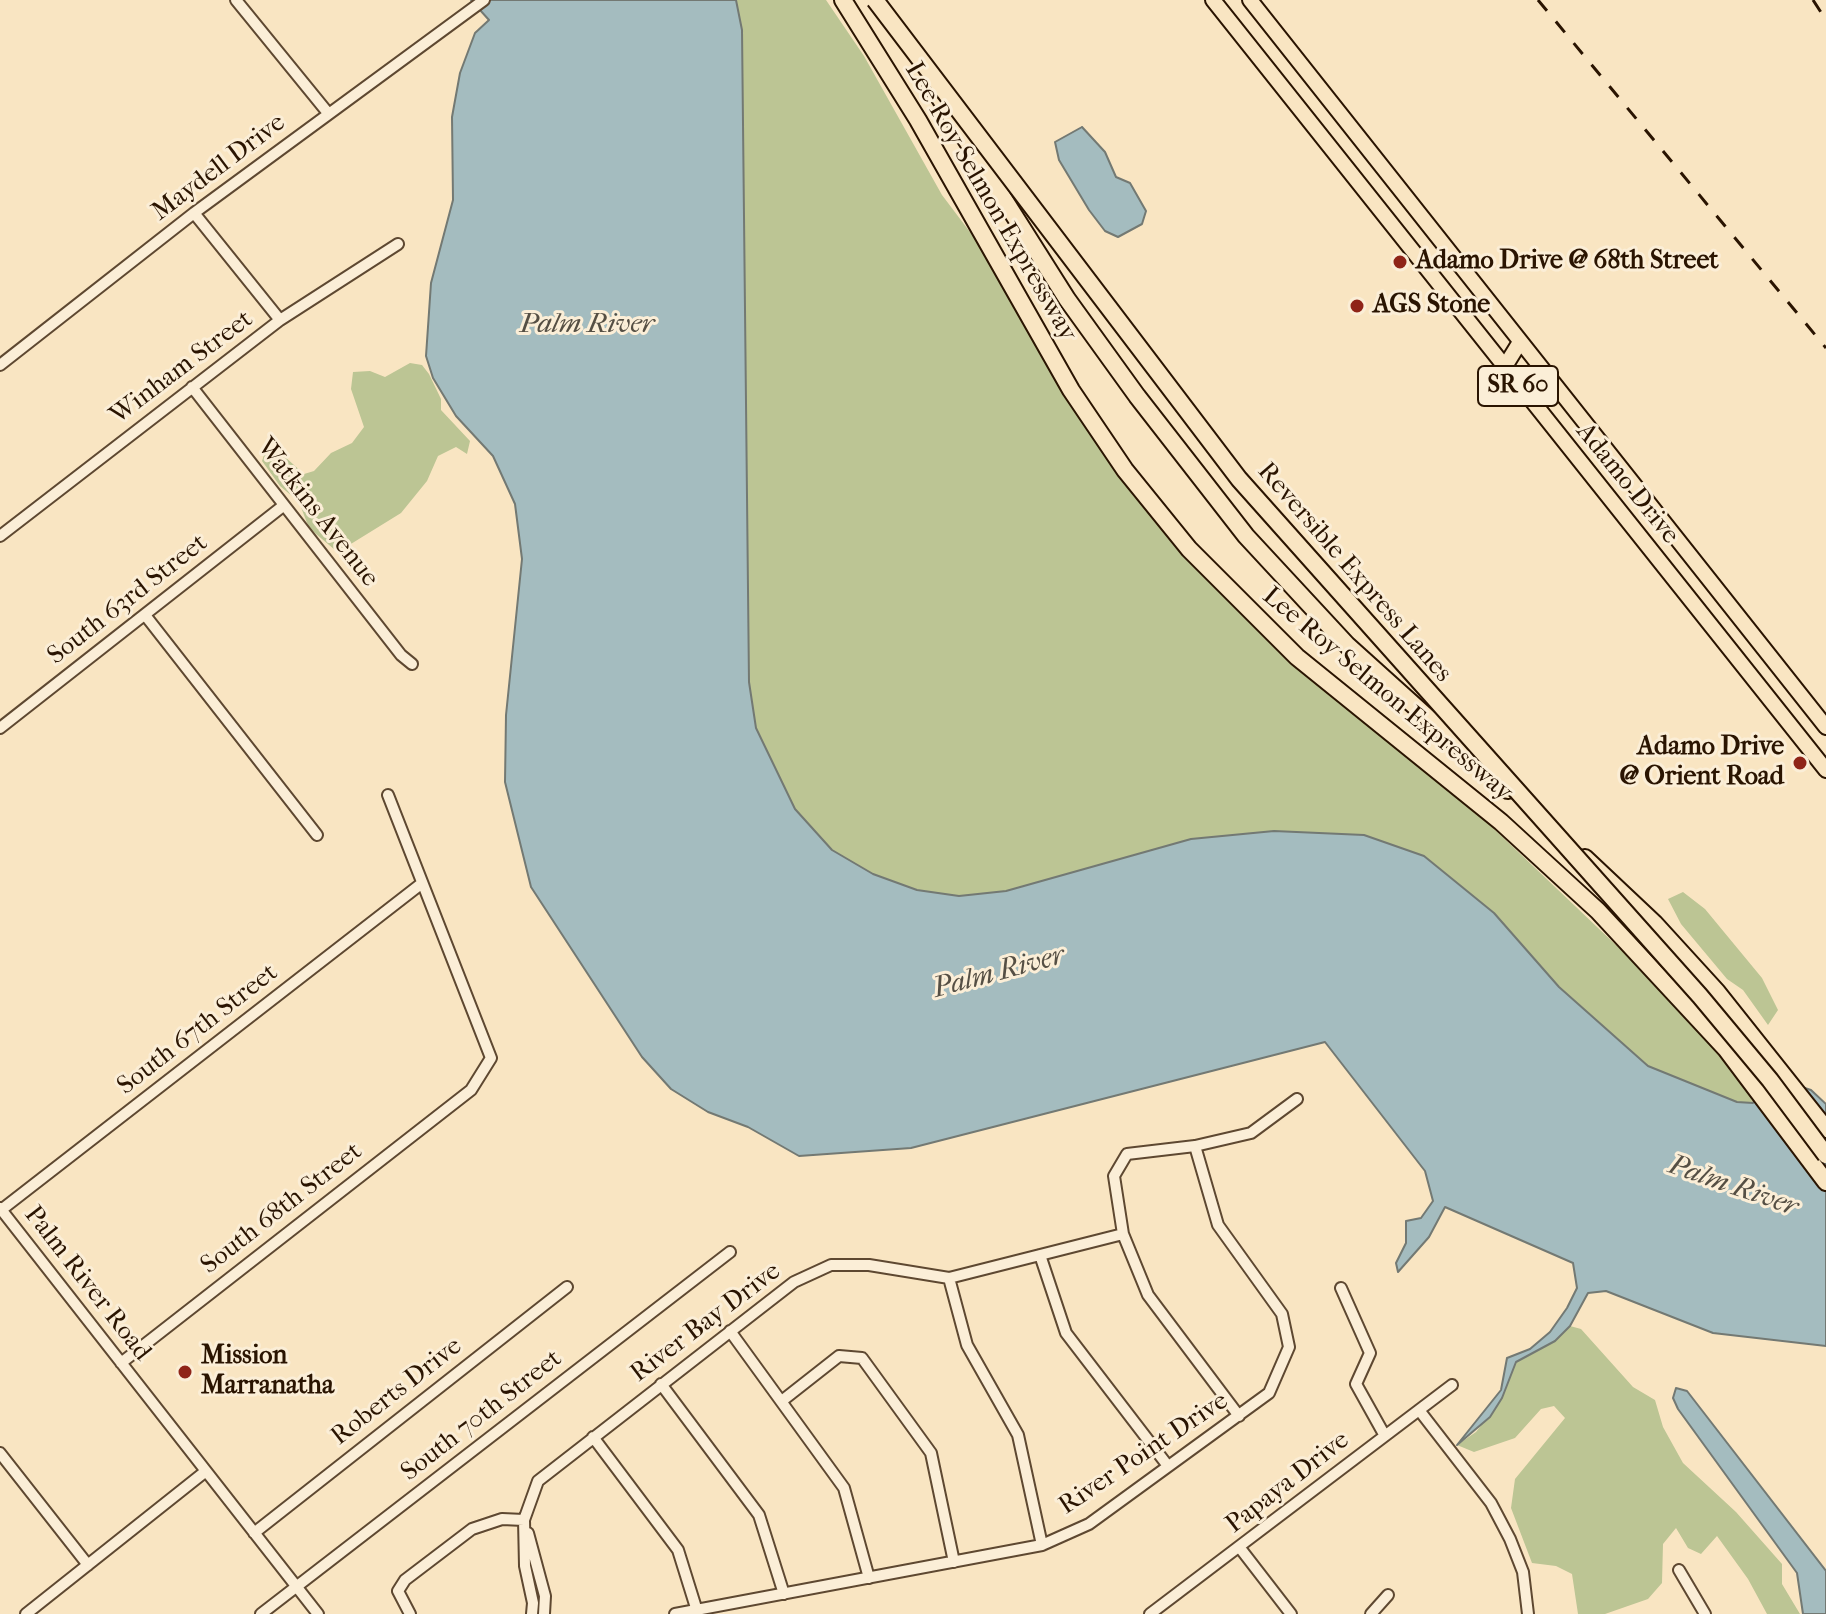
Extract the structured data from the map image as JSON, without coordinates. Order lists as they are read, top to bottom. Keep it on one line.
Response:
{"streets":{"highway":["Lee Roy Selmon Expressway","Reversible Express Lanes"],"main road":["SR 60","Adamo Drive"],"street":["Maydell Drive","Winham Street","Watkins Avenue","South 63rd Street","South 67th Street","South 68th Street","Palm River Road","River Bay Drive","Roberts Drive","South 70th Street","River Point Drive","Papaya Drive"]},"crossings":[["Lee Roy Selmon Expressway","Reversible Express Lanes"],["Winham Street","Watkins Avenue"],["Watkins Avenue","South 63rd Street"],["South 67th Street","South 68th Street"],["South 67th Street","Palm River Road"],["South 68th Street","Palm River Road"],["Palm River Road","Roberts Drive"],["Palm River Road","South 70th Street"]],"water":["Palm River"],"places":["Adamo Drive @ 68th Street","AGS Stone","Adamo Drive @ Orient Road","Mission Marranatha"]}
